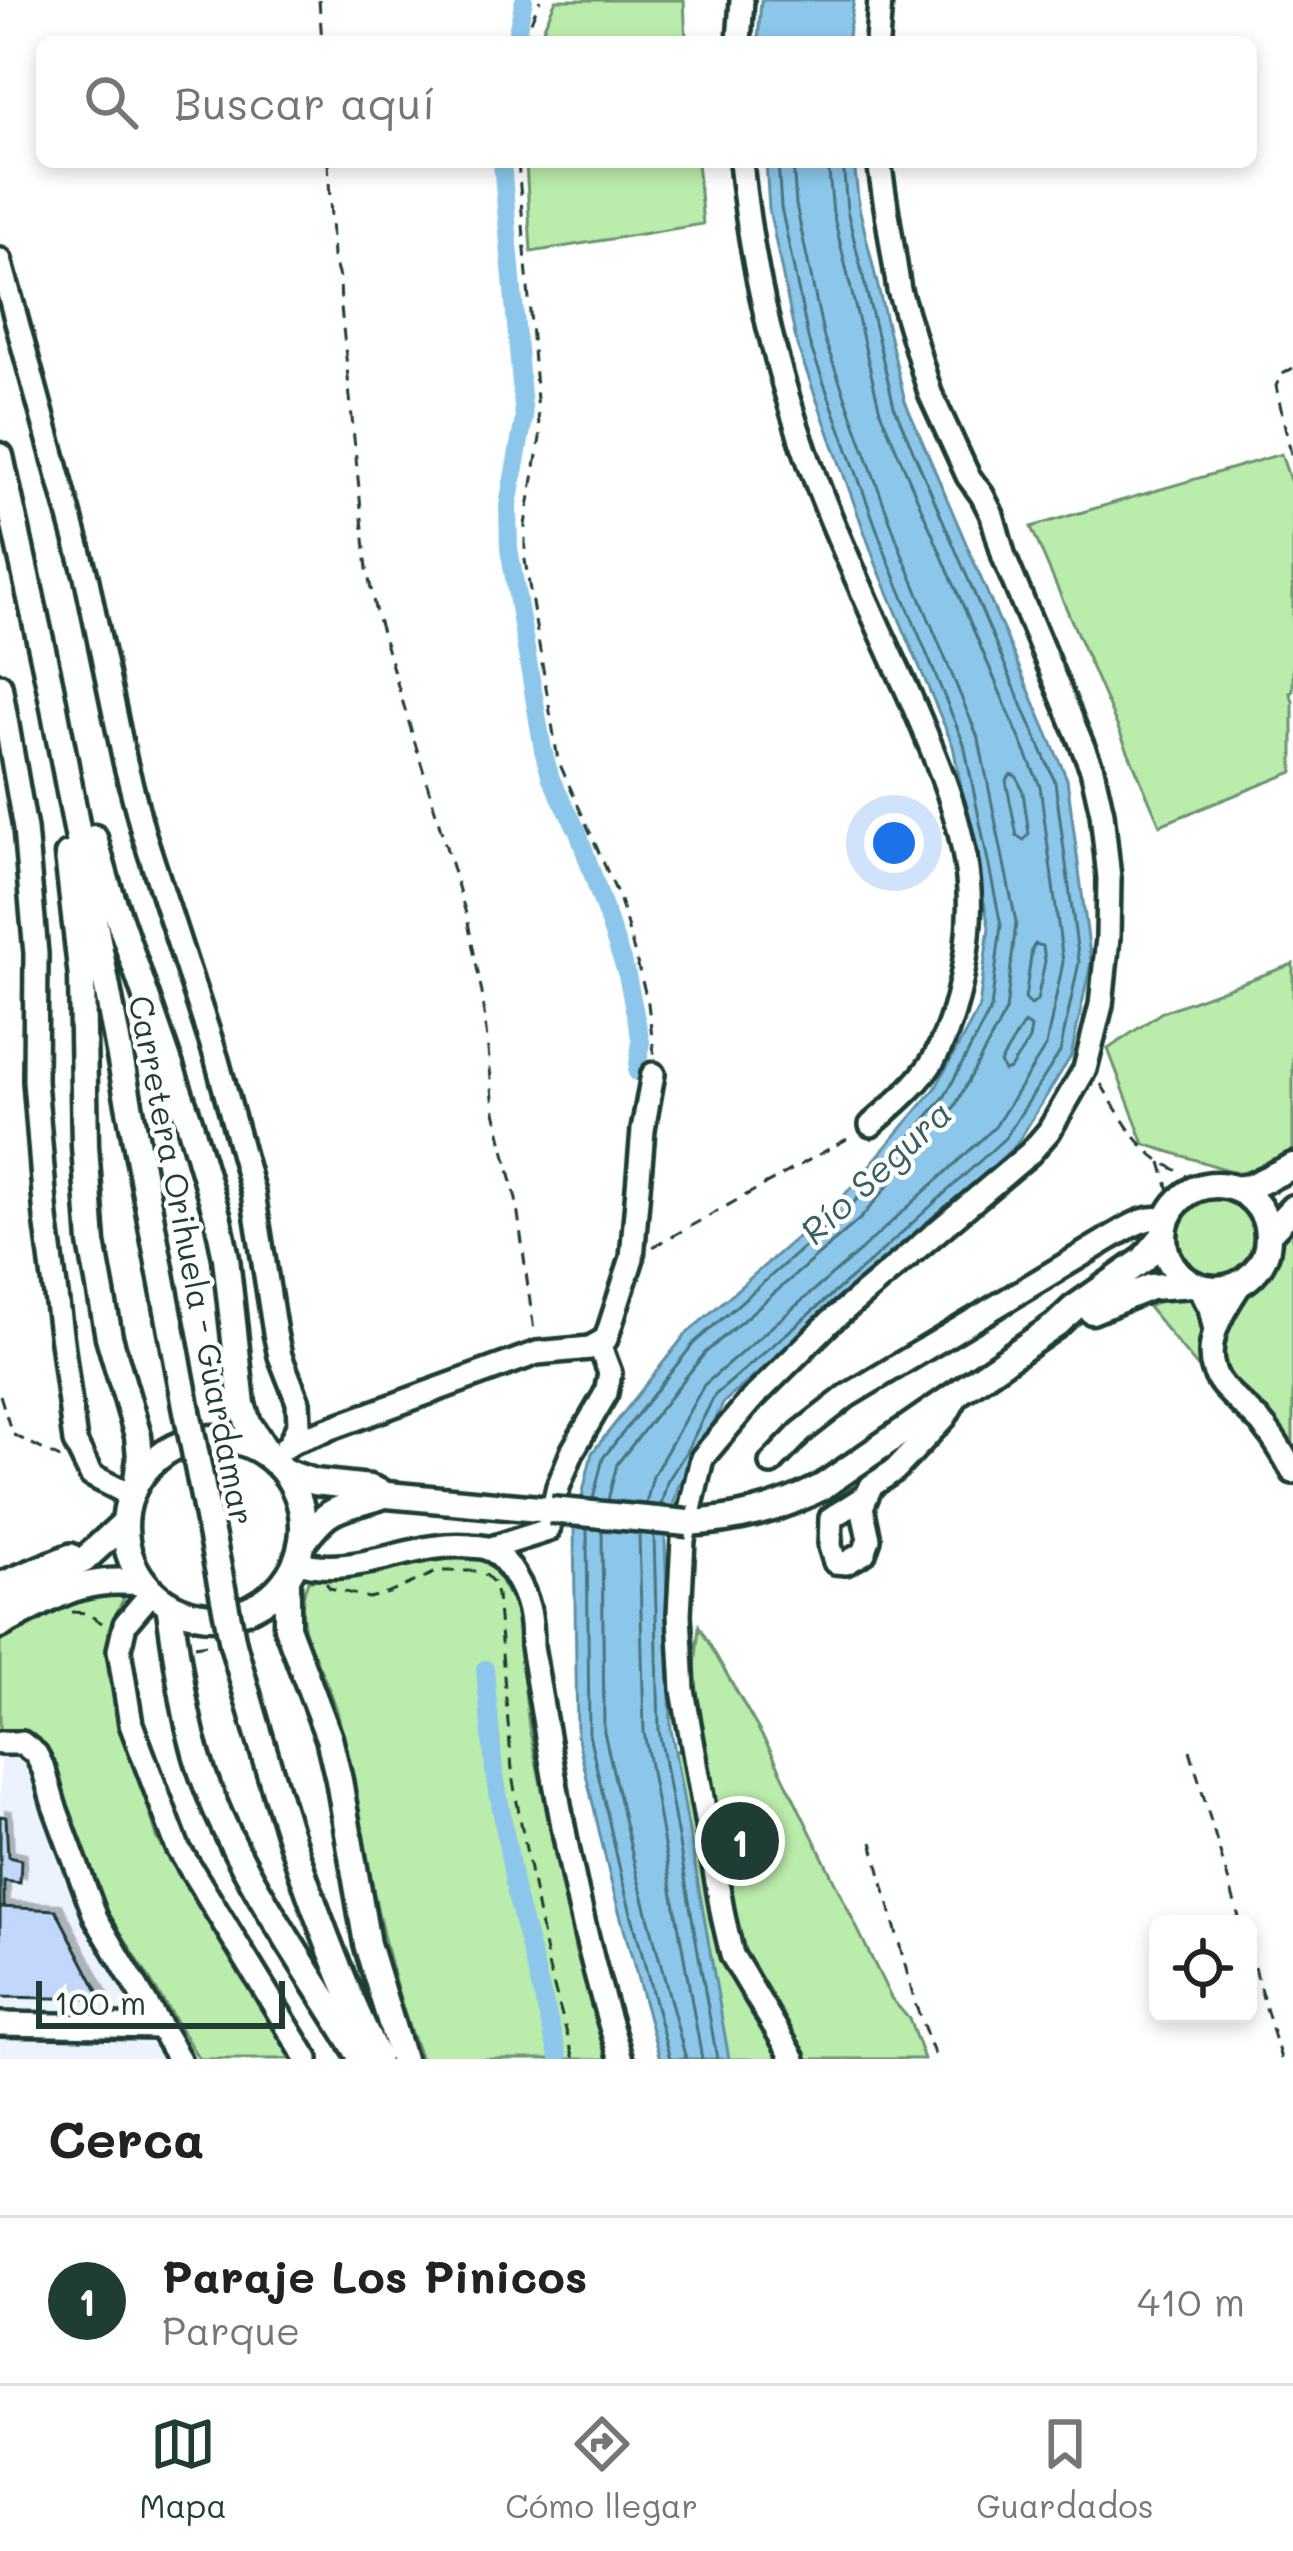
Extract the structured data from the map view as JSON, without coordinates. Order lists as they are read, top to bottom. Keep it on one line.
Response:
{"streets":{"main road":["Carretera Orihuela - Guardamar"]},"water":["Río Segura"],"scale_bar":"100 m","page":{"search":"Buscar aquí","pins":"1","scale":"100 m","heading":"Cerca","list":[{"mark":"1","name":"Paraje Los Pinicos","note":"Parque","value":"410 m"}],"nav":["Mapa","Cómo llegar","Guardados"]}}
